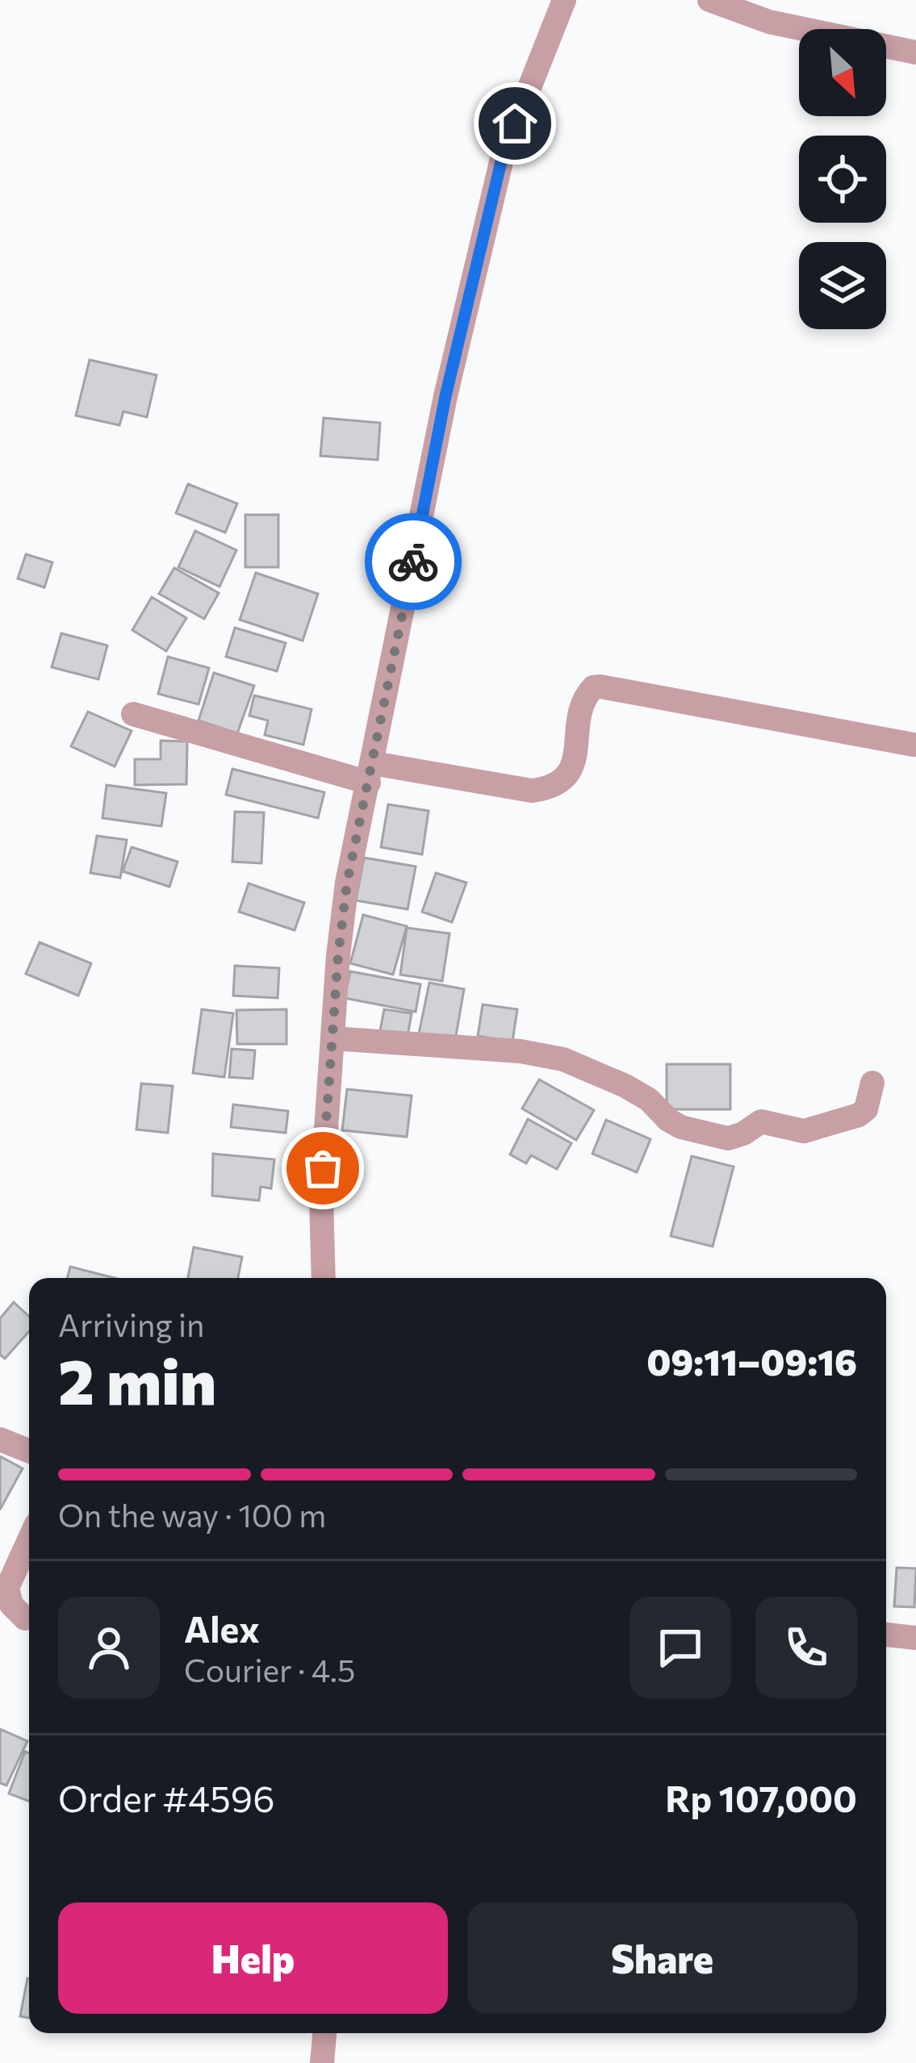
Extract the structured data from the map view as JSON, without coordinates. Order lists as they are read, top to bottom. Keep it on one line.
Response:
{"north":"bottom right","page":{"heading":["2 min","Arriving in","09:11–09:16"],"panel":["Alex","Courier · 4.5","Order #4596","Rp 107,000"],"bar":"On the way · 100 m","buttons":["Help","Share"]}}
